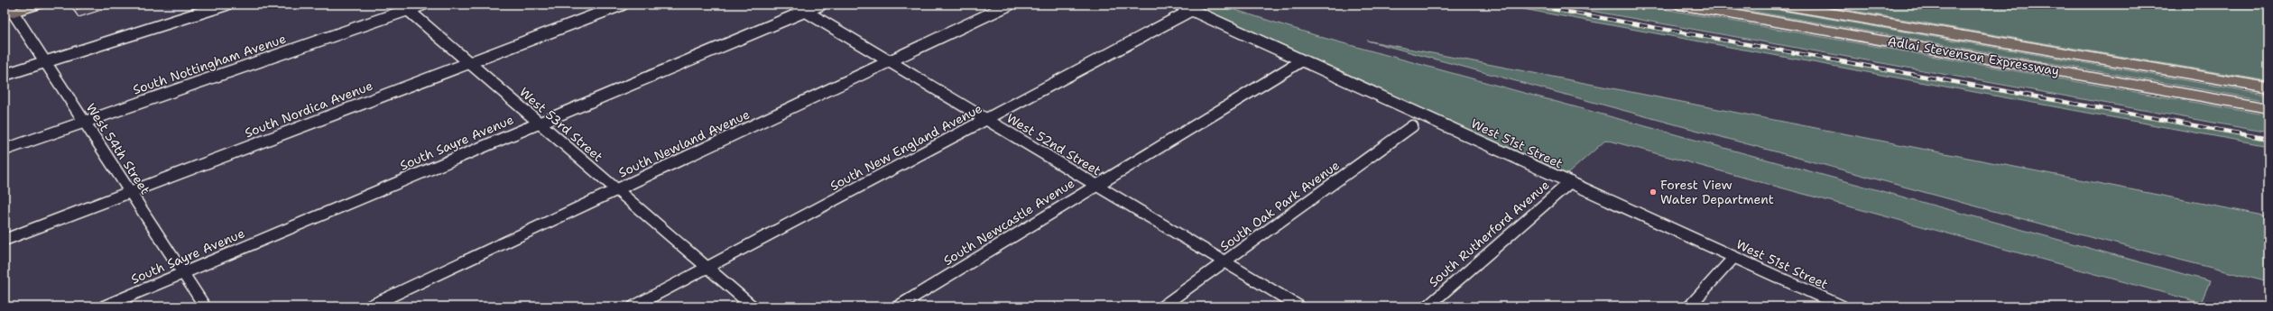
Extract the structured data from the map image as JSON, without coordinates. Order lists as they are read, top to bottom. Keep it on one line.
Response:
{"streets":{"highway":["Adlai Stevenson Expressway"],"street":["South Nottingham Avenue","South Nordica Avenue","West 53rd Street","South Sayre Avenue","South Newland Avenue","West 51st Street","West 52nd Street","South New England Avenue","West 54th Street","South Oak Park Avenue","South Newcastle Avenue","South Rutherford Avenue"]},"crossings":[["South Nottingham Avenue","West 53rd Street"],["South Nottingham Avenue","West 54th Street"],["South Nordica Avenue","West 53rd Street"],["South Nordica Avenue","West 54th Street"],["West 53rd Street","South Sayre Avenue"],["West 53rd Street","South Newland Avenue"],["West 53rd Street","South New England Avenue"],["South Sayre Avenue","West 52nd Street"],["South Sayre Avenue","West 54th Street"],["South Newland Avenue","West 52nd Street"],["West 51st Street","South New England Avenue"],["West 51st Street","South Newcastle Avenue"],["West 51st Street","South Rutherford Avenue"],["West 52nd Street","South New England Avenue"],["West 52nd Street","South Oak Park Avenue"],["West 52nd Street","South Newcastle Avenue"]],"places":["Forest View Water Department"]}
